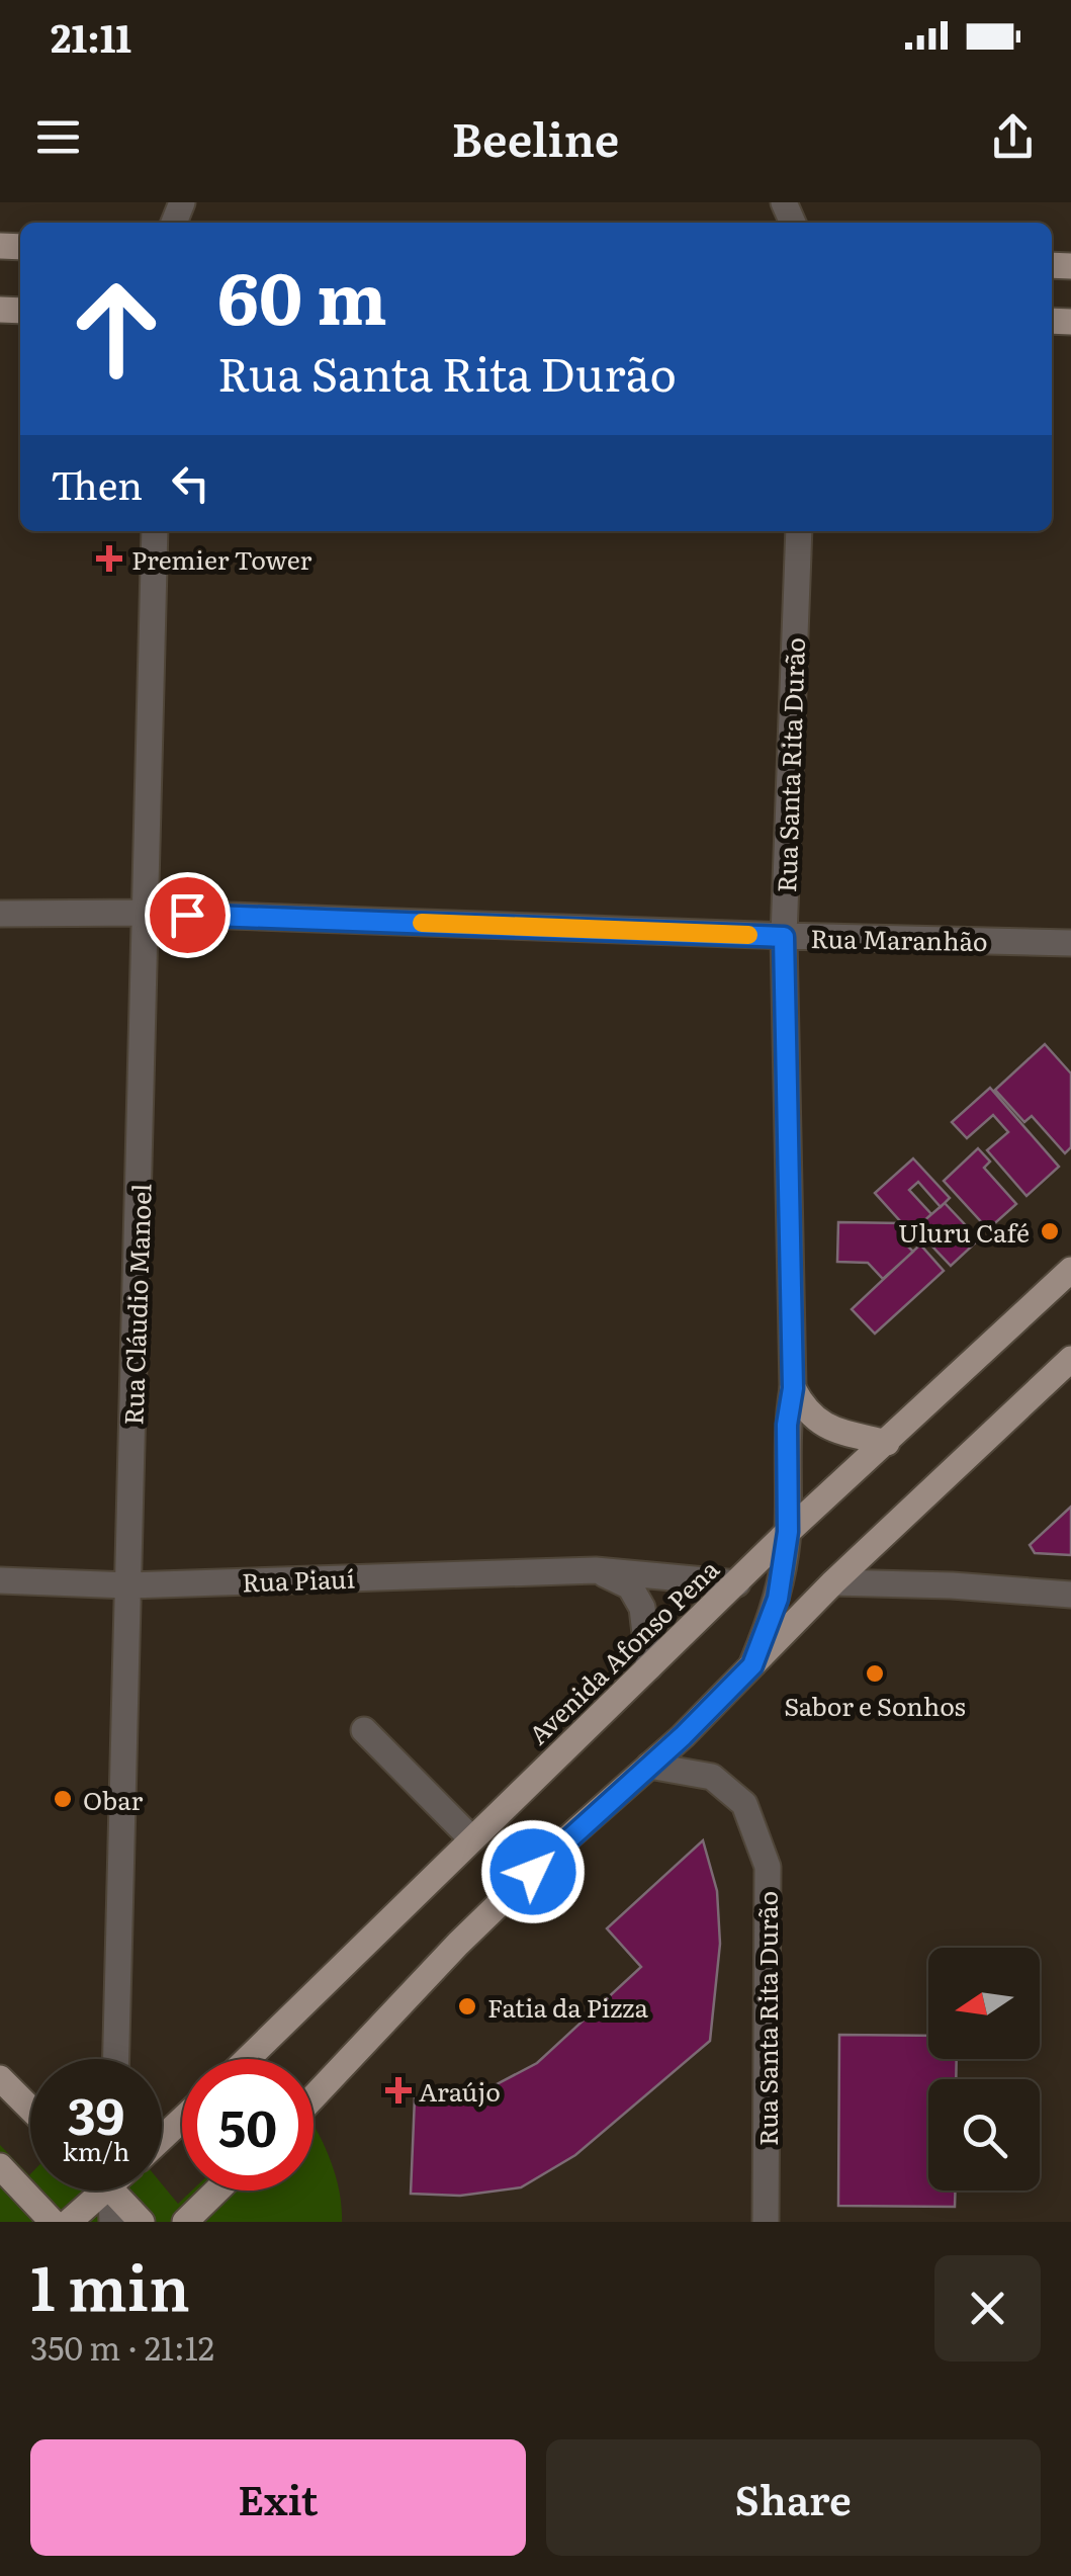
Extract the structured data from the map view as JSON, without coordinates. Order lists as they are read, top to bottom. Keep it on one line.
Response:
{"streets":{"main road":["Avenida Afonso Pena"],"street":["Rua Santa Rita Durão","Rua Maranhão","Rua Cláudio Manoel","Rua Piauí"]},"crossings":[["Rua Santa Rita Durão","Rua Maranhão"],["Rua Santa Rita Durão","Avenida Afonso Pena"],["Rua Maranhão","Rua Cláudio Manoel"],["Rua Cláudio Manoel","Rua Piauí"],["Rua Piauí","Avenida Afonso Pena"]],"places":{"health":["Premier Tower","Araújo"],"other":["Uluru Café","Sabor e Sonhos","Obar","Fatia da Pizza"]},"north":"left","page":{"status":"21:11","header":"Beeline","turn":["60 m","Rua Santa Rita Durão"],"then":"Then","speed":"39 km/h","limit":"50","heading":["1 min","350 m · 21:12"],"buttons":["Exit","Share"]}}
